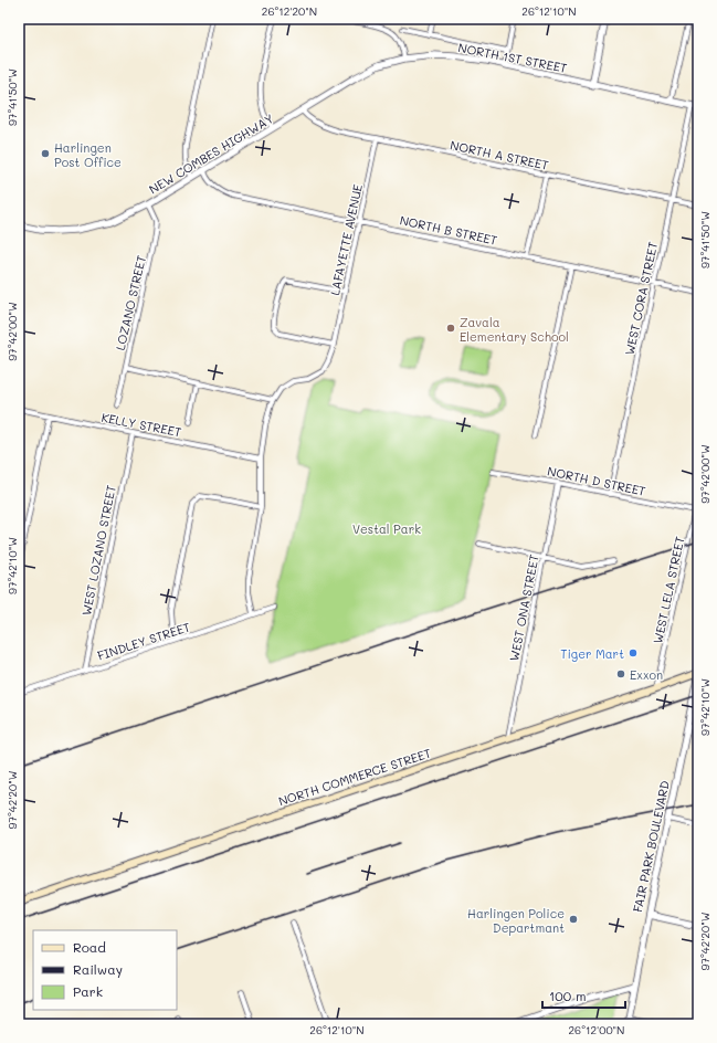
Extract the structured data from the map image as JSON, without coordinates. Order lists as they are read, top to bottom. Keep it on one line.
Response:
{"streets":{"main road":["NORTH COMMERCE STREET"],"street":["NORTH 1ST STREET","NEW COMBES HIGHWAY","NORTH A STREET","NORTH B STREET","LAFAYETTE AVENUE","WEST CORA STREET","LOZANO STREET","KELLY STREET","NORTH D STREET","WEST LOZANO STREET","WEST LELA STREET","WEST ONA STREET","FINDLEY STREET","FAIR PARK BOULEVARD"]},"crossings":[["NORTH 1ST STREET","NEW COMBES HIGHWAY"],["NORTH 1ST STREET","WEST CORA STREET"],["NEW COMBES HIGHWAY","NORTH A STREET"],["NEW COMBES HIGHWAY","NORTH B STREET"],["NEW COMBES HIGHWAY","LOZANO STREET"],["NORTH A STREET","LAFAYETTE AVENUE"],["NORTH A STREET","WEST CORA STREET"],["NORTH B STREET","LAFAYETTE AVENUE"],["NORTH B STREET","WEST CORA STREET"],["WEST CORA STREET","NORTH D STREET"],["KELLY STREET","WEST LOZANO STREET"],["NORTH D STREET","WEST LELA STREET"],["NORTH D STREET","WEST ONA STREET"],["WEST LOZANO STREET","FINDLEY STREET"],["WEST LELA STREET","NORTH COMMERCE STREET"],["WEST ONA STREET","NORTH COMMERCE STREET"],["NORTH COMMERCE STREET","FAIR PARK BOULEVARD"]],"parks":["Vestal Park"],"places":["Harlingen Post Office","Zavala Elementary School","Tiger Mart","Exxon","Harlingen Police Departmant"],"legend":["Road","Railway","Park"],"scale_bar":"100 m","coordinates":["26°12'20\"N","26°12'10\"N","97°41'50\"W","97°42'00\"W","97°42'10\"W","97°42'20\"W","26°12'00\"N"]}
